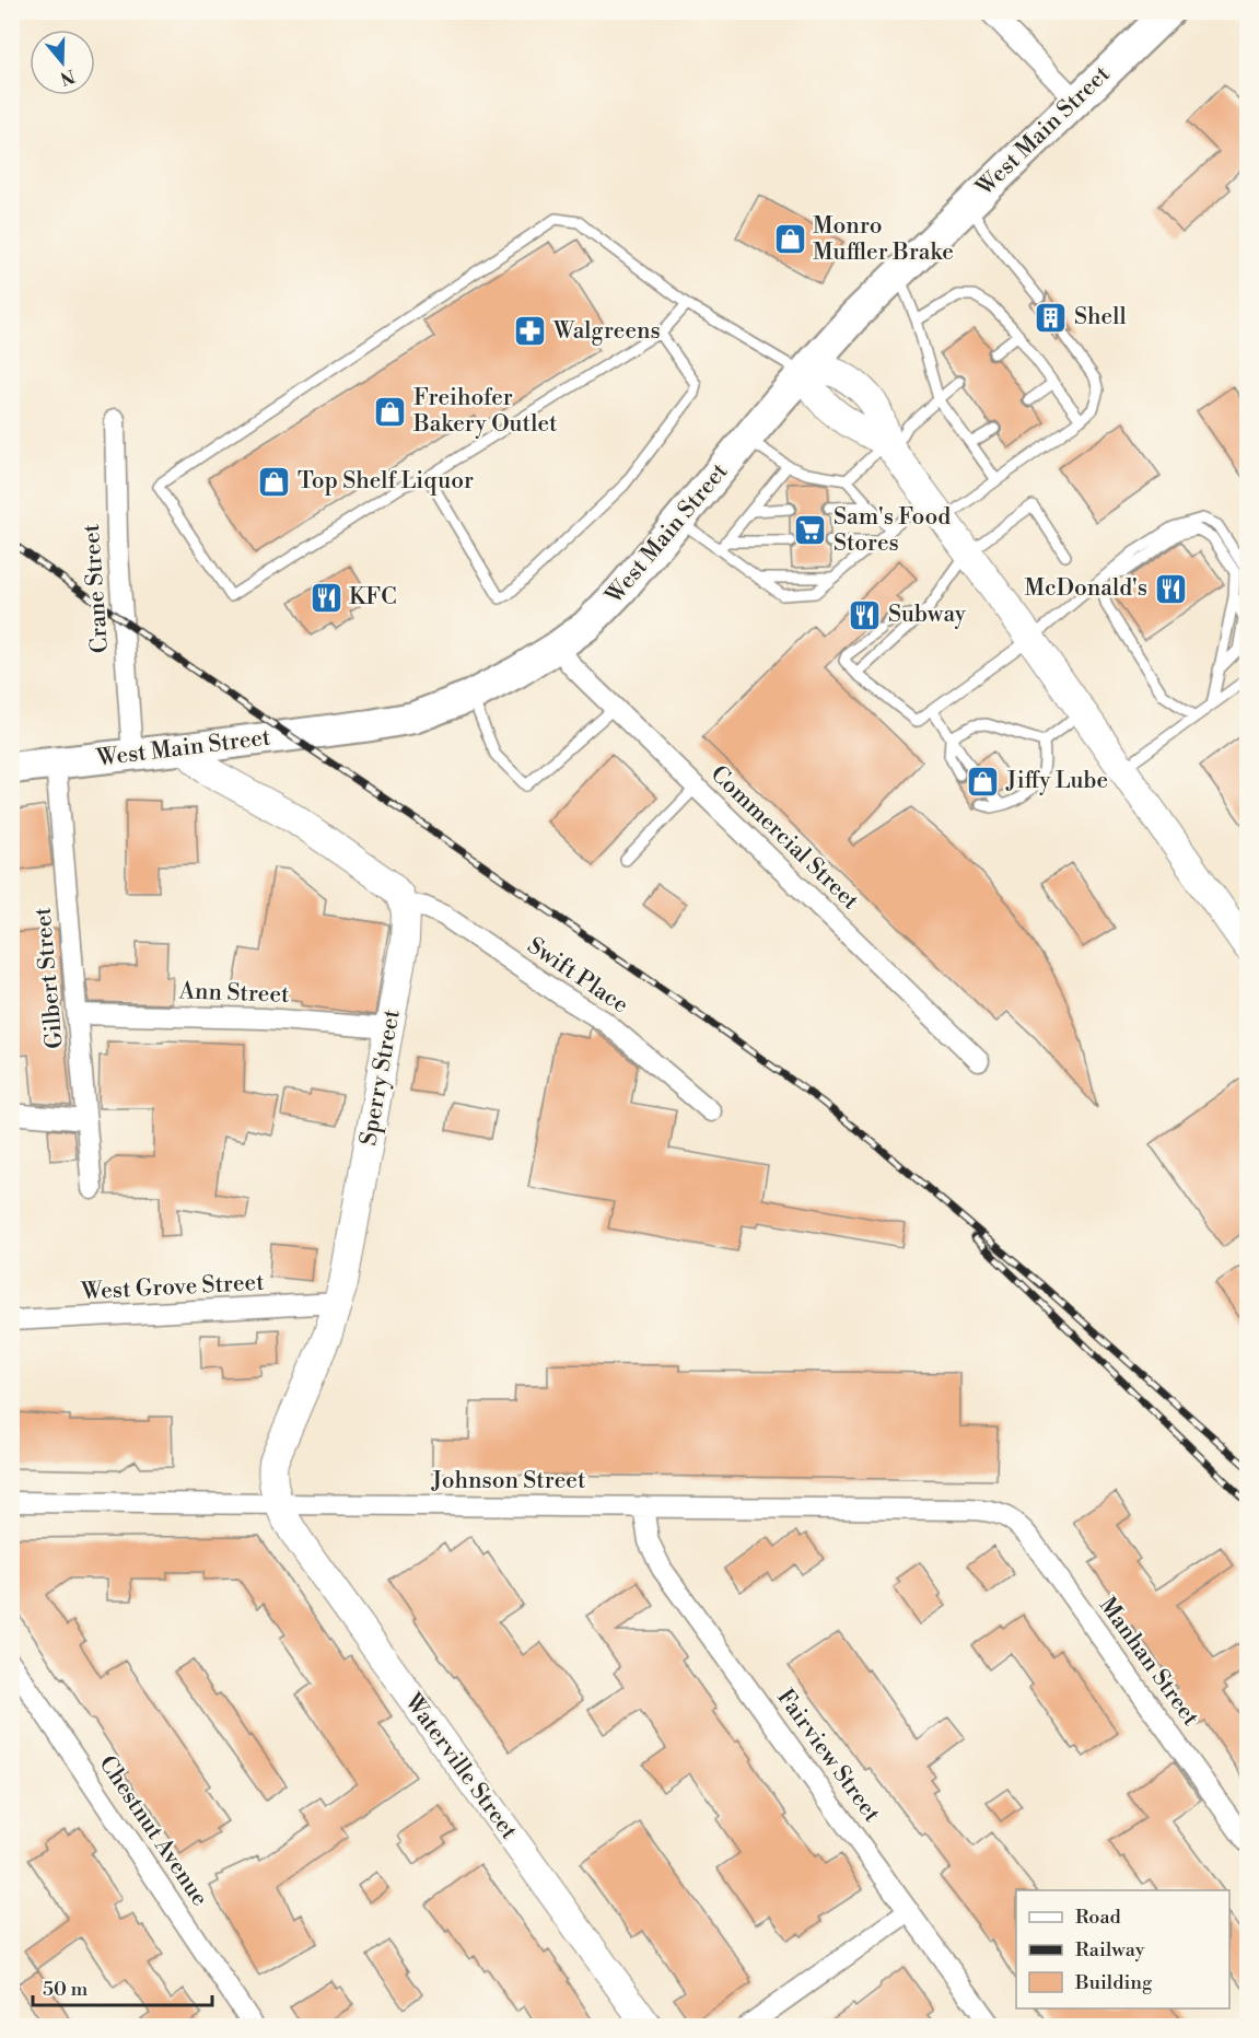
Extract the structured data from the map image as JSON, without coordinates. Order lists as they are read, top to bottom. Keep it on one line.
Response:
{"streets":{"main road":["West Main Street"],"street":["Crane Street","Commercial Street","Swift Place","Gilbert Street","Ann Street","Sperry Street","West Grove Street","Johnson Street","Manhan Street","Fairview Street","Waterville Street","Chestnut Avenue"]},"crossings":[["West Main Street","Crane Street"],["West Main Street","Commercial Street"],["West Main Street","Gilbert Street"],["Swift Place","Sperry Street"],["Gilbert Street","Ann Street"],["Ann Street","Sperry Street"],["Sperry Street","West Grove Street"],["Sperry Street","Johnson Street"],["Sperry Street","Waterville Street"],["Johnson Street","Manhan Street"],["Johnson Street","Fairview Street"],["Johnson Street","Waterville Street"]],"places":{"shop":["Monro Muffler Brake","Freihofer Bakery Outlet","Top Shelf Liquor","Jiffy Lube"],"building":["Shell"],"pharmacy":["Walgreens"],"supermarket":["Sam's Food Stores"],"restaurant":["McDonald's","KFC","Subway"]},"legend":["Road","Railway","Building"],"scale_bar":"50 m","north":"bottom"}
